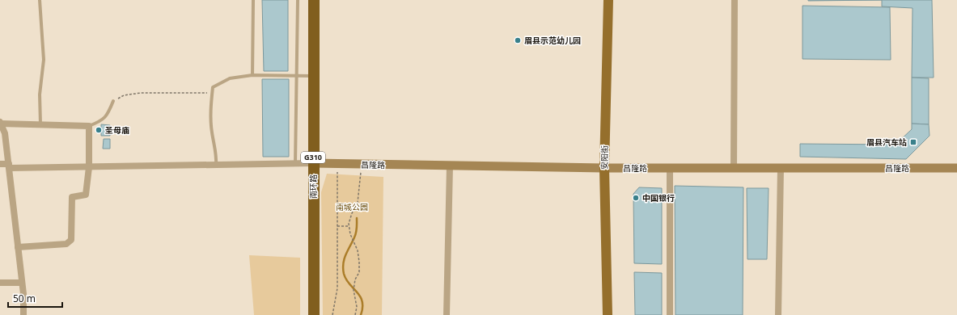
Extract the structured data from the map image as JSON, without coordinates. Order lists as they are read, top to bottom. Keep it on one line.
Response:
{"streets":{"highway":["G310","南环路"],"main road":["安阳街"],"street":["昌隆路"]},"crossings":[["安阳街","昌隆路"],["昌隆路","南环路"]],"parks":["南城公园"],"places":{"other":["眉县示范幼儿园","圣母庙","中国银行"],"transit":["眉县汽车站"]},"scale_bar":"50 m"}
